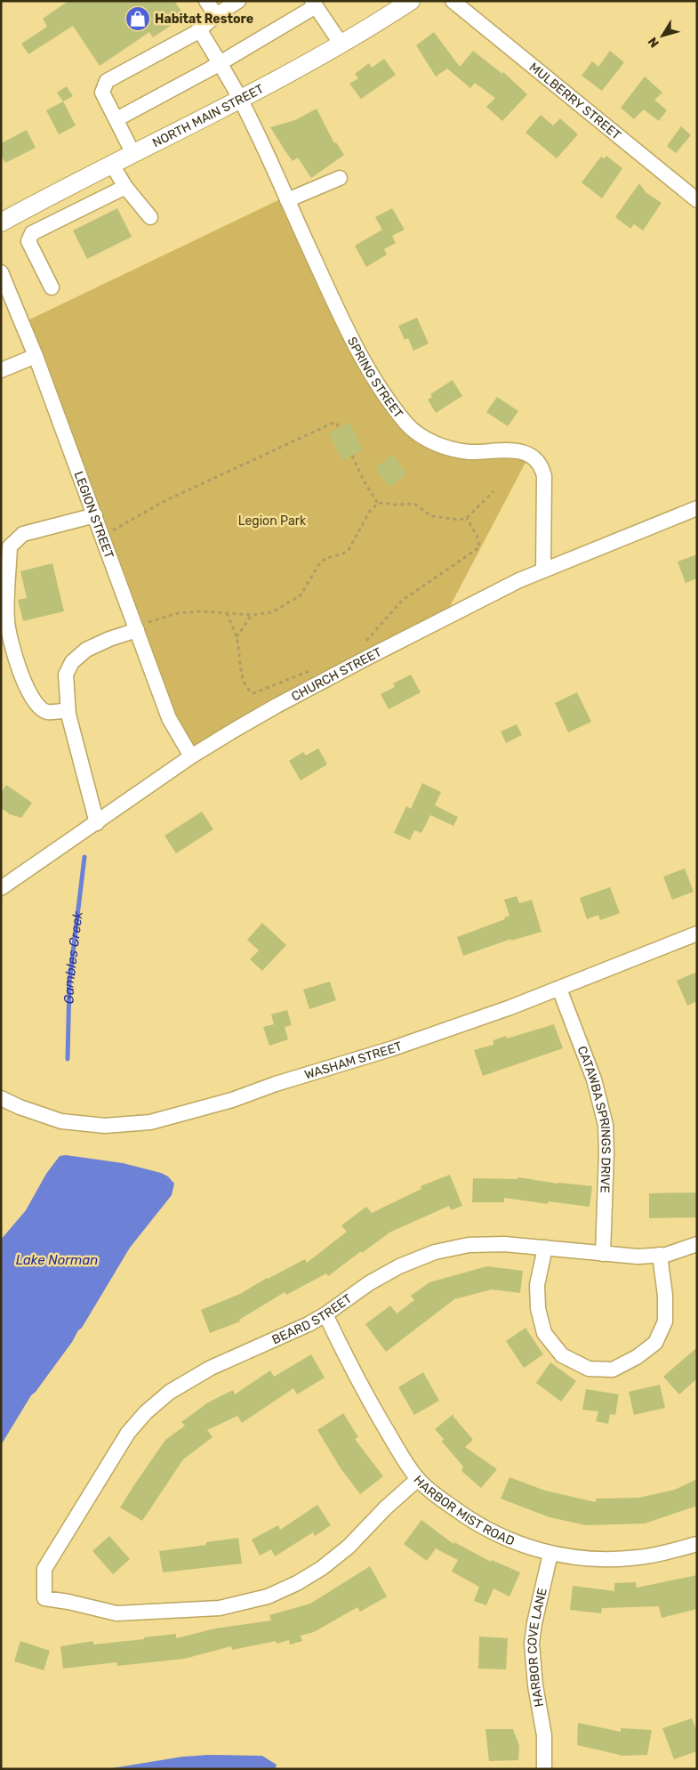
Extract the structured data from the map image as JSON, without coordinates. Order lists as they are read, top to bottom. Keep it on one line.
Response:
{"streets":{"main road":["NORTH MAIN STREET"],"street":["MULBERRY STREET","SPRING STREET","LEGION STREET","CHURCH STREET","WASHAM STREET","CATAWBA SPRINGS DRIVE","BEARD STREET","HARBOR MIST ROAD","HARBOR COVE LANE"]},"crossings":[["NORTH MAIN STREET","SPRING STREET"],["SPRING STREET","CHURCH STREET"],["LEGION STREET","CHURCH STREET"],["WASHAM STREET","CATAWBA SPRINGS DRIVE"],["CATAWBA SPRINGS DRIVE","BEARD STREET"],["BEARD STREET","HARBOR MIST ROAD"],["HARBOR MIST ROAD","HARBOR COVE LANE"]],"water":["Gambles Creek","Lake Norman"],"parks":["Legion Park"],"places":{"shop":["Habitat Restore"]},"north":"bottom left"}
